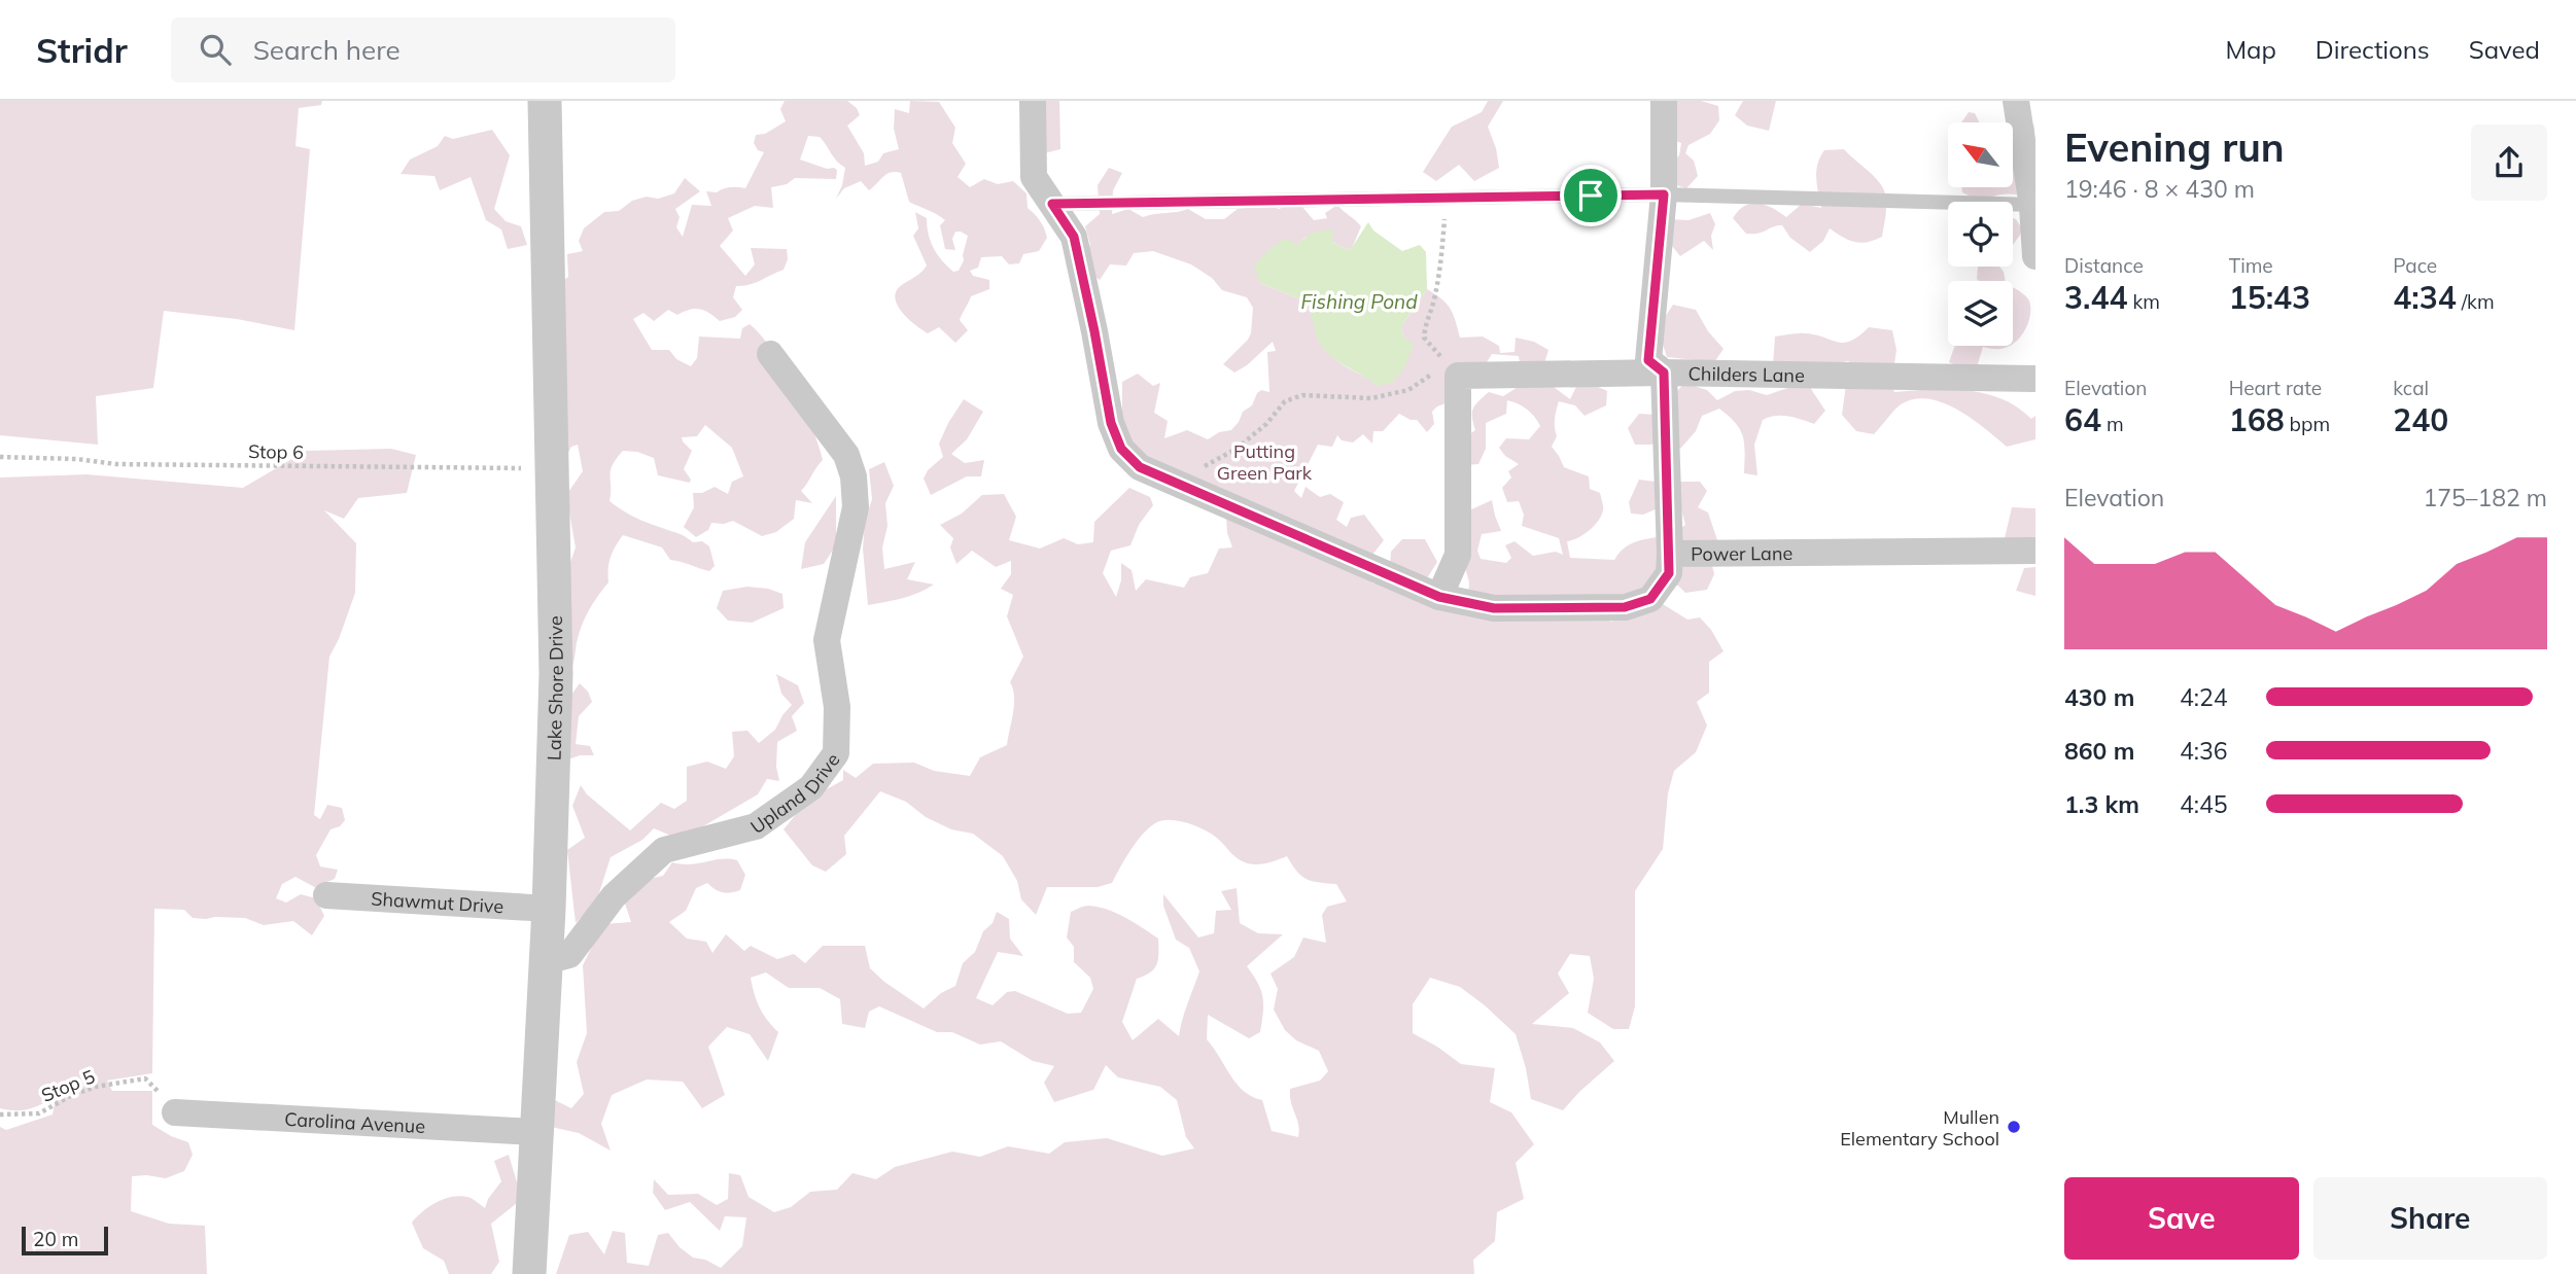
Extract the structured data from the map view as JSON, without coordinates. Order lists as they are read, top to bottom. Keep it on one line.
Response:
{"streets":{"street":["Childers Lane","Power Lane","Lake Shore Drive","Upland Drive","Shawmut Drive","Carolina Avenue"],"path":["Stop 6","Stop 5"]},"crossings":[["Stop 6","Lake Shore Drive"],["Lake Shore Drive","Upland Drive"],["Lake Shore Drive","Shawmut Drive"],["Lake Shore Drive","Carolina Avenue"],["Stop 5","Carolina Avenue"]],"water":["Fishing Pond"],"parks":["Putting Green Park"],"places":["Mullen Elementary School"],"scale_bar":"20 m","north":"top left","page":{"header":"Stridr","search":"Search here","nav":["Map","Directions","Saved"],"heading":["Evening run","19:46 · 8 × 430 m"],"stats":[["Distance","3.44 km"],["Time","15:43"],["Pace","4:34 /km"],["Elevation","64 m"],["Heart rate","168 bpm"],["kcal","240"]],"chart":["Elevation","175–182 m"],"list":[{"name":"430 m","note":"4:24"},{"name":"860 m","note":"4:36"},{"name":"1.3 km","note":"4:45"}],"buttons":["Save","Share"],"scale":"20 m"}}
